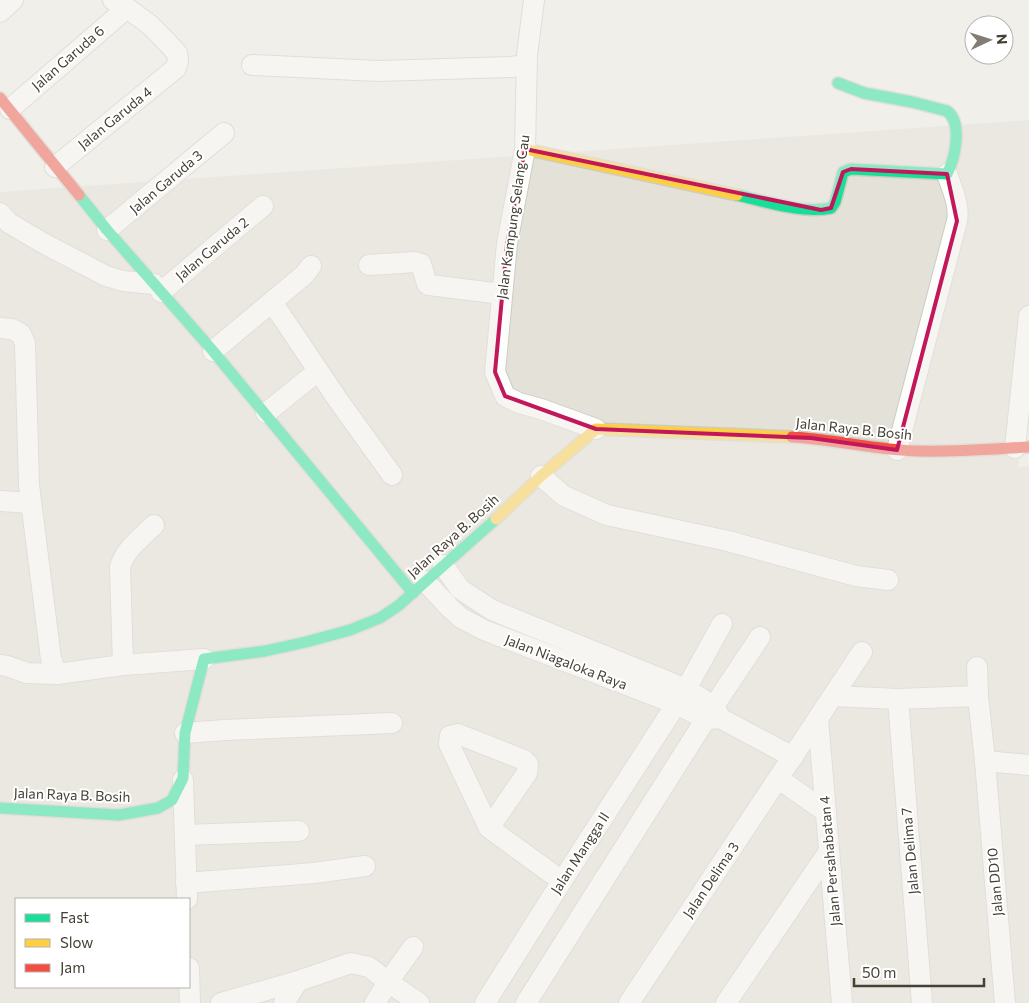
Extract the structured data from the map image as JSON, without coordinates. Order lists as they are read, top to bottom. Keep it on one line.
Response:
{"streets":{"street":["Jalan Garuda 6","Jalan Garuda 4","Jalan Garuda 3","Jalan Kampung Selang Cau","Jalan Garuda 2","Jalan Raya B. Bosih","Jalan Niagaloka Raya","Jalan Delima 7","Jalan Mangga II","Jalan Persahabatan 4","Jalan Delima 3","Jalan DD10"]},"crossings":[["Jalan Garuda 6","Jalan Garuda 4"],["Jalan Kampung Selang Cau","Jalan Raya B. Bosih"],["Jalan Raya B. Bosih","Jalan Niagaloka Raya"],["Jalan Niagaloka Raya","Jalan Mangga II"],["Jalan Niagaloka Raya","Jalan Delima 3"],["Jalan Persahabatan 4","Jalan Delima 3"]],"legend":["Fast","Slow","Jam"],"scale_bar":"50 m","north":"right"}
